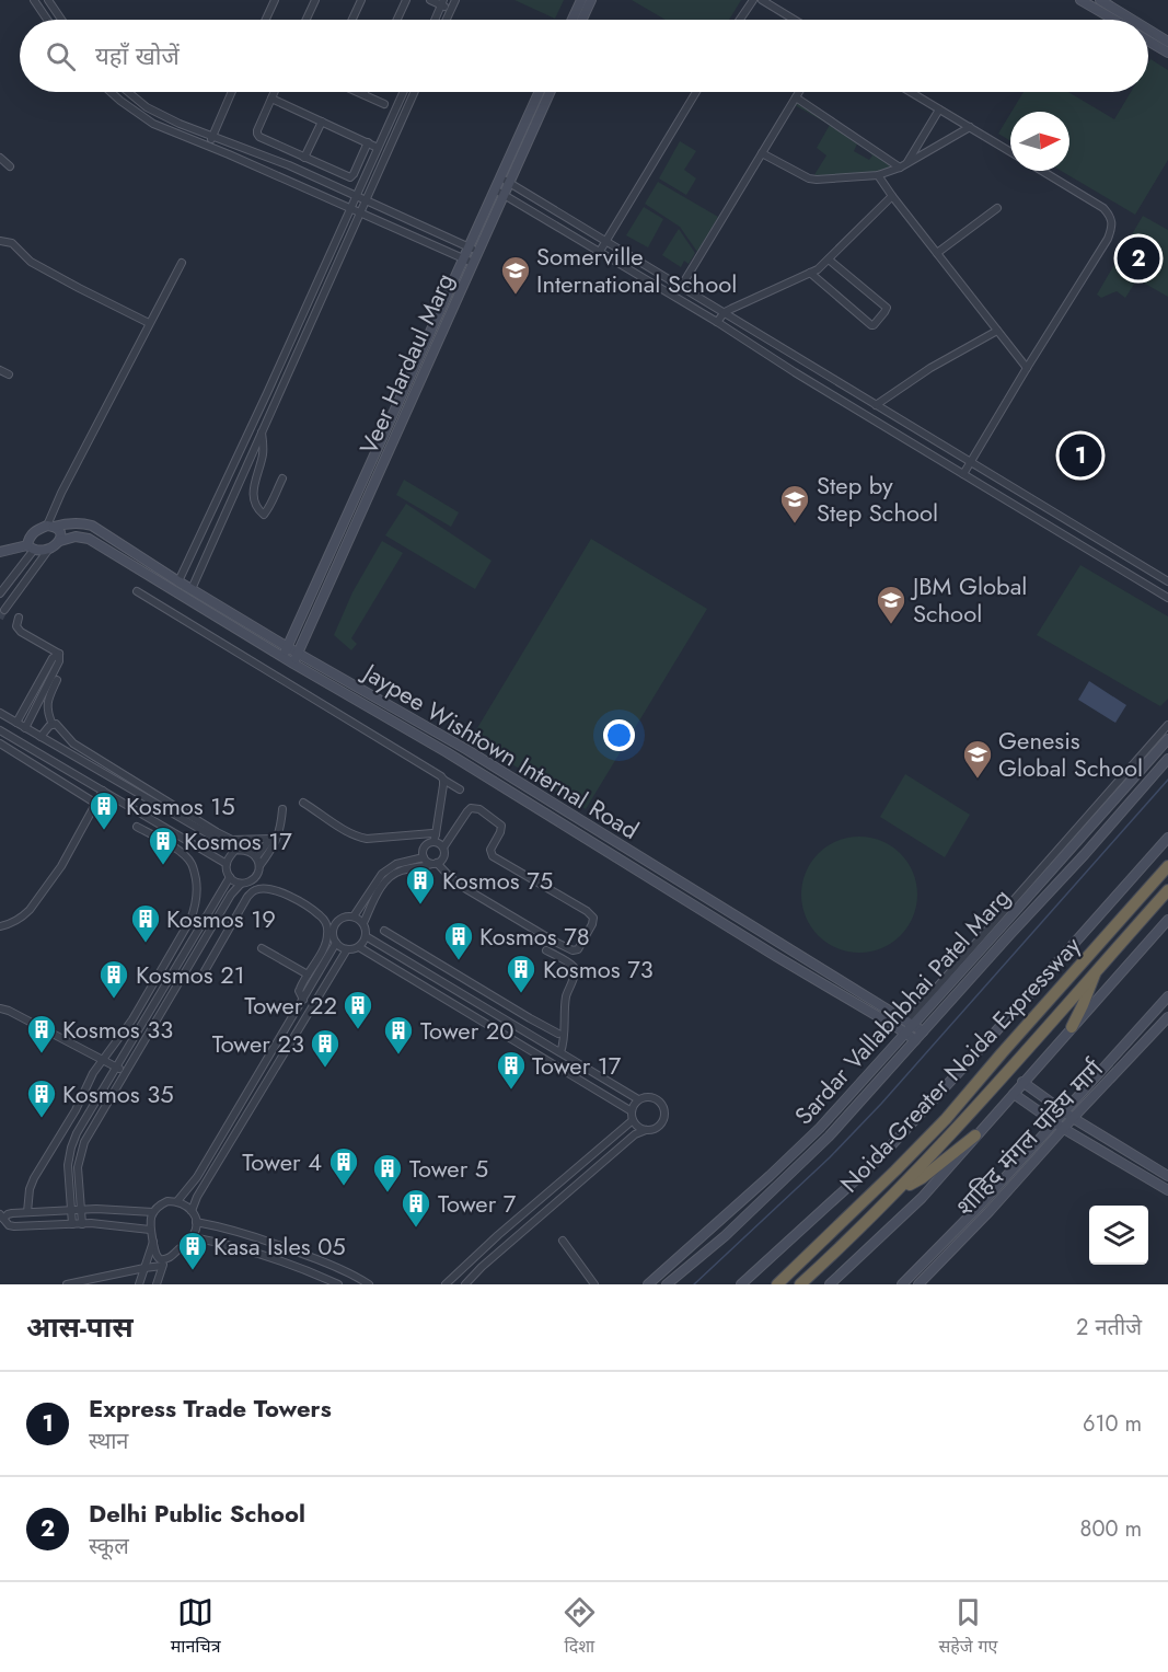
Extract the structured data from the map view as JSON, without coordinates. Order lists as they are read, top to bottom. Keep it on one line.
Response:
{"streets":{"highway":["Noida-Greater Noida Expressway"],"street":["Veer Hardaul Marg","Jaypee Wishtown Internal Road","Sardar Vallabhbhai Patel Marg","शाहिद मंगल पांडेय मार्ग"]},"crossings":[["Veer Hardaul Marg","Jaypee Wishtown Internal Road"],["Jaypee Wishtown Internal Road","Sardar Vallabhbhai Patel Marg"]],"places":{"school or university":["Somerville International School","Step by Step School","JBM Global School","Genesis Global School"],"building":["Kosmos 15","Kosmos 17","Kosmos 75","Kosmos 19","Kosmos 78","Kosmos 73","Kosmos 21","Tower 22","Kosmos 33","Tower 20","Tower 23","Tower 17","Kosmos 35","Tower 4","Tower 5","Tower 7","Kasa Isles 05"]},"north":"right","page":{"search":"यहाँ खोजें","pins":["2","1"],"heading":["आस-पास","2 नतीजे"],"list":[{"mark":"1","name":"Express Trade Towers","note":"स्थान","value":"610 m"},{"mark":"2","name":"Delhi Public School","note":"स्कूल","value":"800 m"}],"nav":["मानचित्र","दिशा","सहेजे गए"]}}
